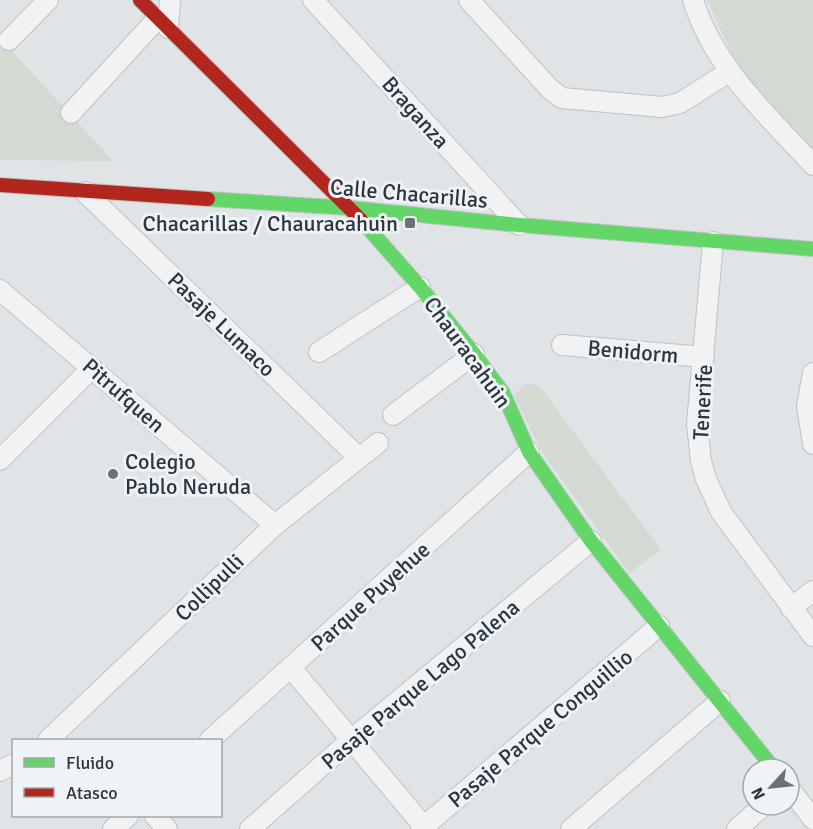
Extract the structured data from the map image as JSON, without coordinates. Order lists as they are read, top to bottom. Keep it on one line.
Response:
{"streets":{"street":["Braganza","Calle Chacarillas","Pasaje Lumaco","Benidorm","Chauracahuin","Pitrufquen","Tenerife","Collipulli","Parque Puyehue","Pasaje Parque Lago Palena","Pasaje Parque Conguillio"]},"crossings":[["Braganza","Calle Chacarillas"],["Calle Chacarillas","Pasaje Lumaco"],["Calle Chacarillas","Chauracahuin"],["Calle Chacarillas","Tenerife"],["Pasaje Lumaco","Collipulli"],["Benidorm","Tenerife"],["Chauracahuin","Parque Puyehue"],["Chauracahuin","Pasaje Parque Lago Palena"],["Chauracahuin","Pasaje Parque Conguillio"],["Pitrufquen","Collipulli"]],"places":{"transit":["Chacarillas / Chauracahuin"],"other":["Colegio Pablo Neruda"]},"legend":["Fluido","Atasco"],"north":"bottom left"}
